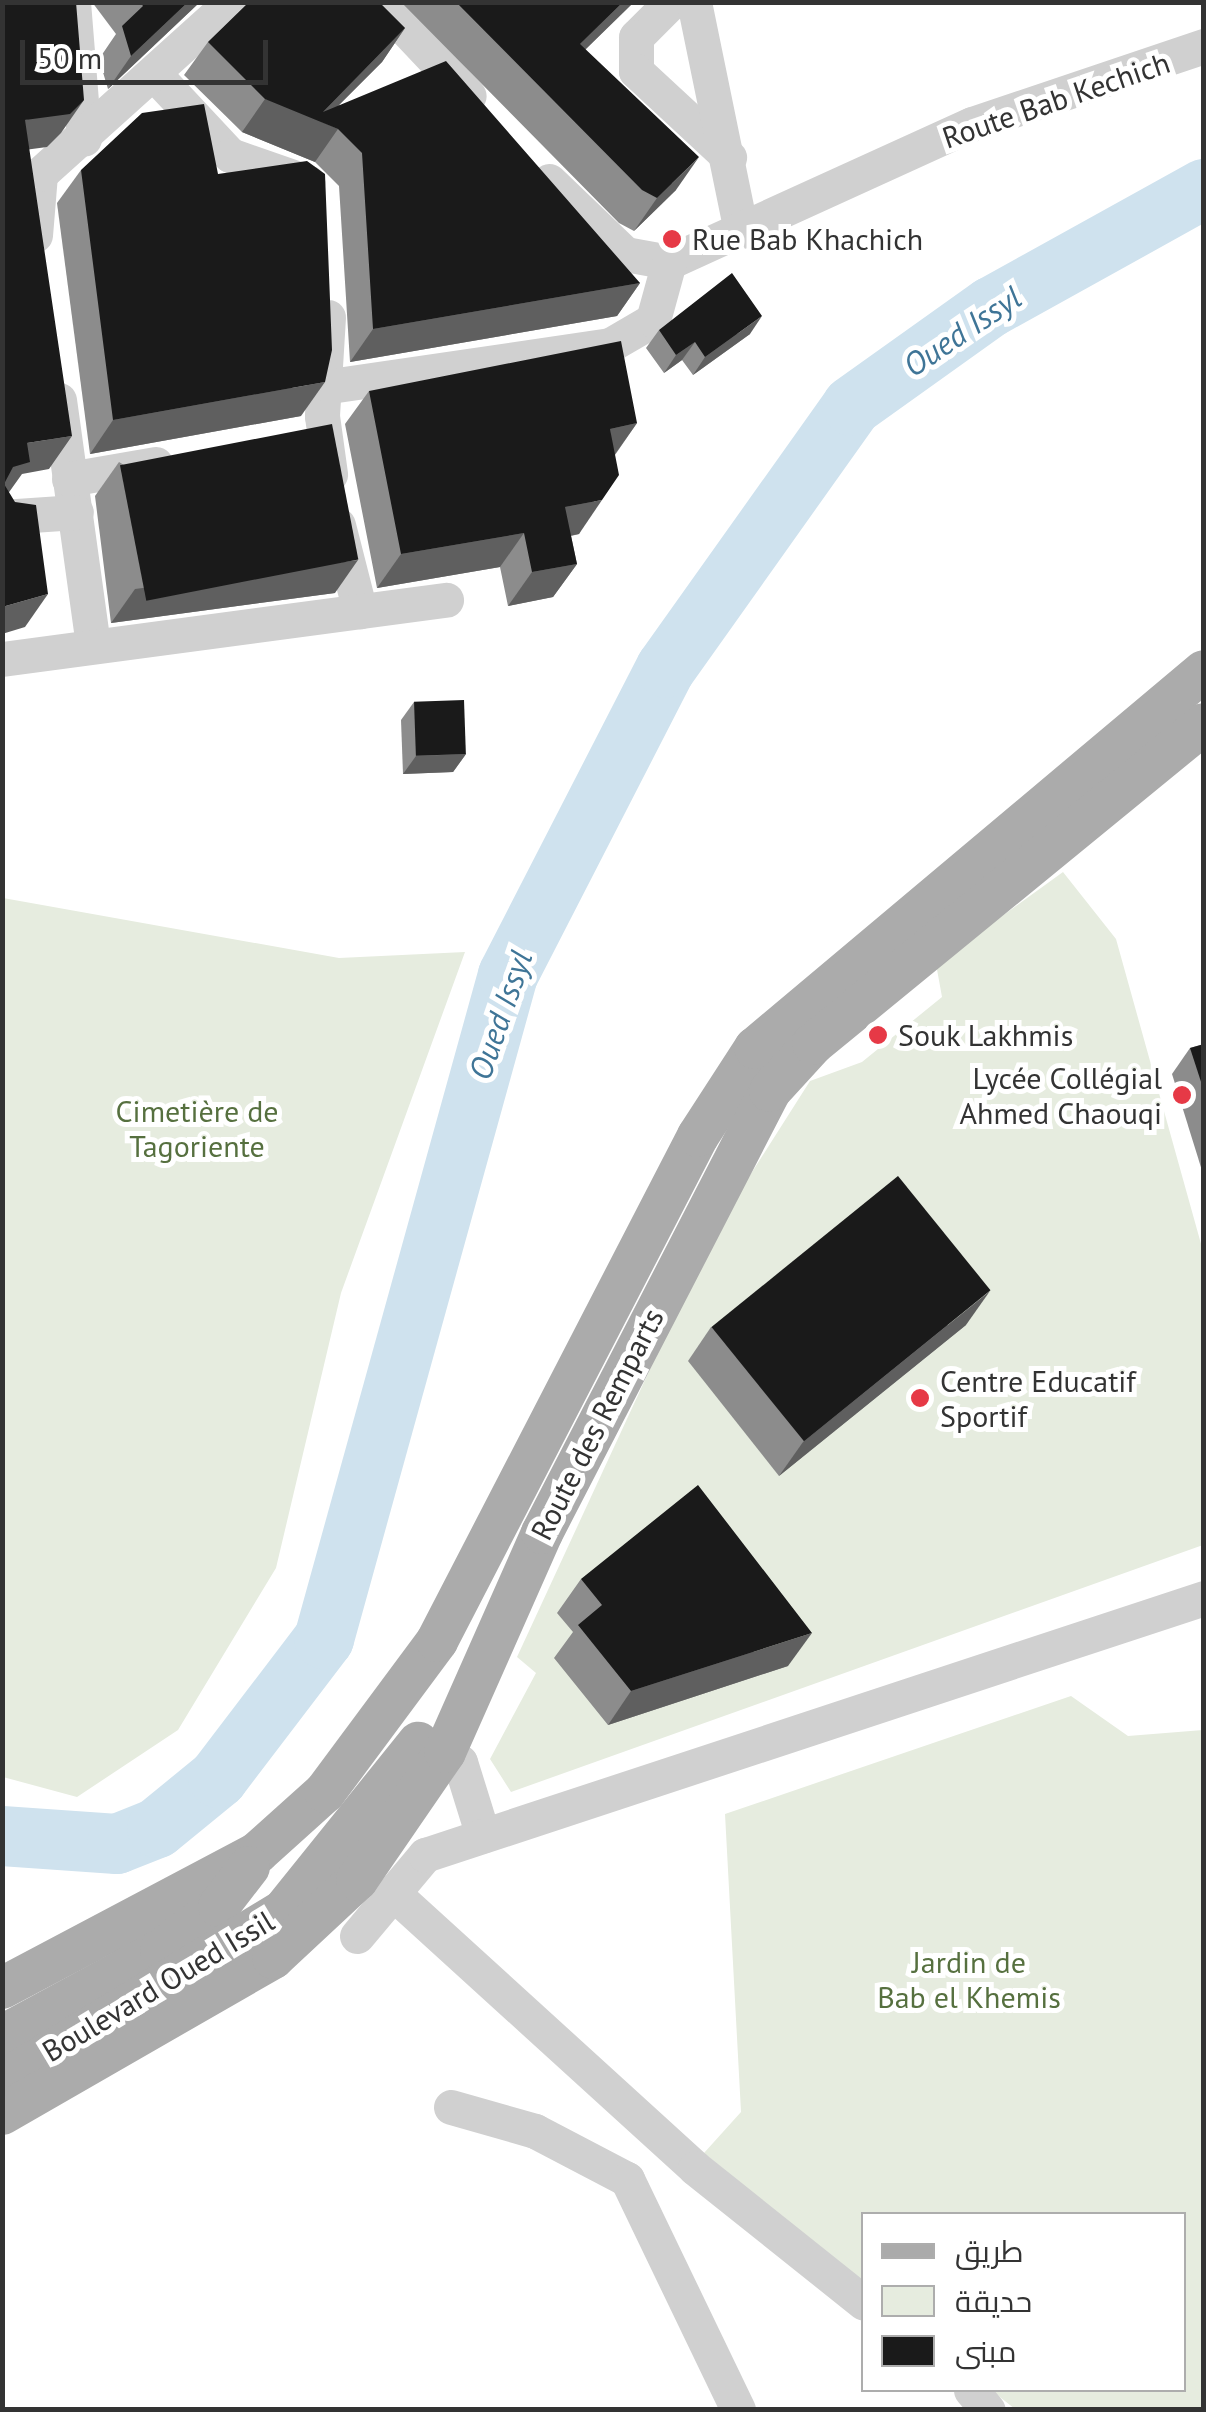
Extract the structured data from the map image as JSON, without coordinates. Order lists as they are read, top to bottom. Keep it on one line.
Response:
{"streets":{"main road":["Route des Remparts","Boulevard Oued Issil"],"street":["Route Bab Kechich"]},"crossings":[["Route des Remparts","Boulevard Oued Issil"]],"water":["Oued Issyl"],"parks":["Cimetière de Tagoriente","Jardin de Bab el Khemis"],"places":["Rue Bab Khachich","Souk Lakhmis","Lycée Collégial Ahmed Chaouqi","Centre Educatif Sportif"],"legend":["طريق","حديقة","مبنى"],"scale_bar":"50 m"}
